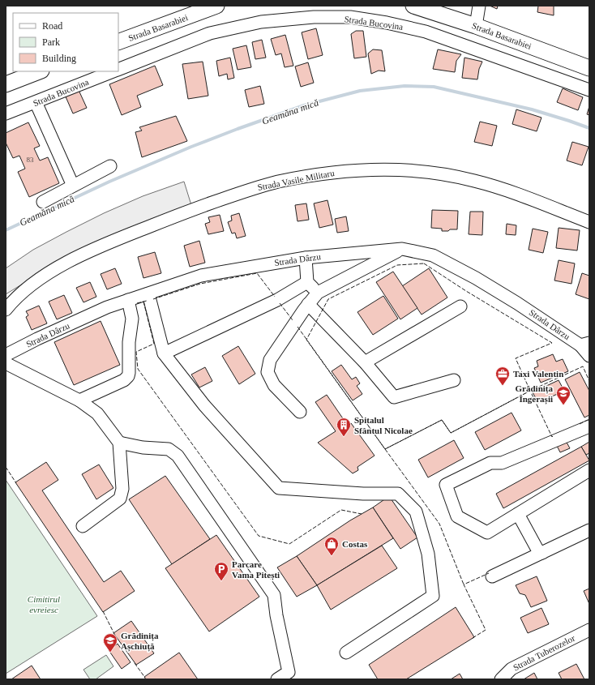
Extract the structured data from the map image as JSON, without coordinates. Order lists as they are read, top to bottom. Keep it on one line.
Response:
{"streets":{"main road":["Strada Basarabiei"],"street":["Strada Bucovina","Strada Vasile Militaru","Strada Dârzu","Strada Tuberozelor"]},"water":["Geamăna mică"],"parks":["Cimitirul evreiesc"],"places":{"office":["Taxi Valentin"],"school or university":["Grădinița Îngerașii","Grădinița Așchiuță"],"building":["Spitalul Sfântul Nicolae"],"shop":["Costas"],"parking":["Parcare Vama Pitești"]},"house_numbers":["83"],"legend":["Road","Park","Building"]}
